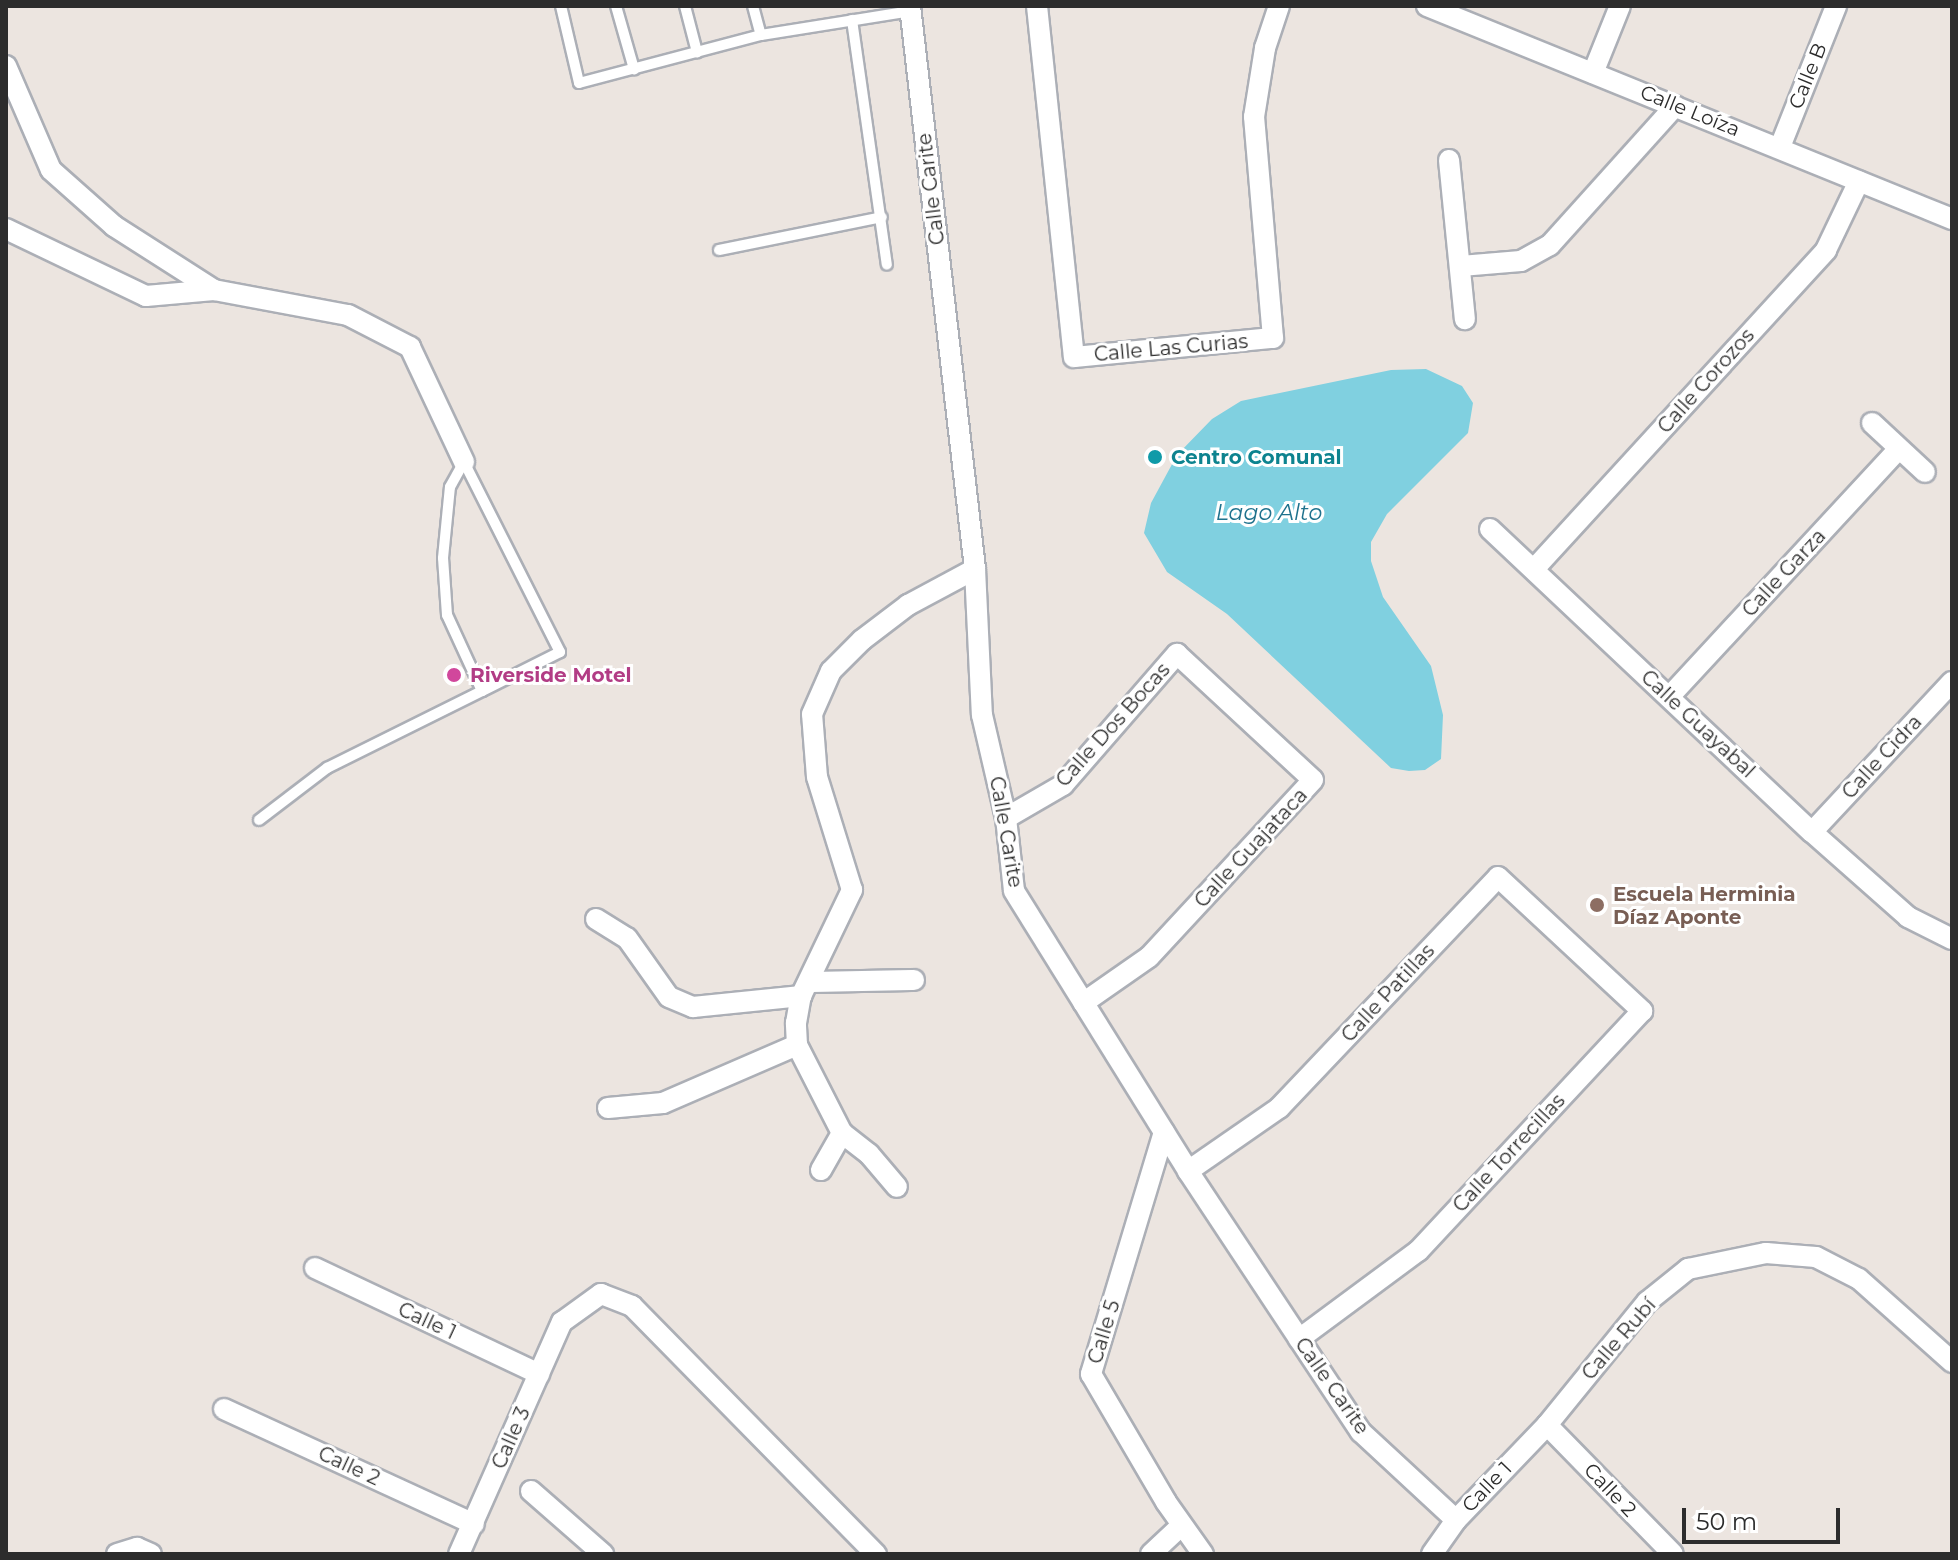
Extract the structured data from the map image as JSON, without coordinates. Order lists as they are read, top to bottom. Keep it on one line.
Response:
{"streets":{"street":["Calle B","Calle Loíza","Calle Carite","Calle Las Curias","Calle Corozos","Calle Garza","Calle Guayabal","Calle Dos Bocas","Calle Cidra","Calle Guajataca","Calle Patillas","Calle Torrecillas","Calle 1","Calle 5","Calle Rubí","Calle 3","Calle 2"]},"crossings":[["Calle B","Calle Loíza"],["Calle Loíza","Calle Corozos"],["Calle Carite","Calle Dos Bocas"],["Calle Carite","Calle Guajataca"],["Calle Carite","Calle Patillas"],["Calle Carite","Calle Torrecillas"],["Calle Carite","Calle 1"],["Calle Carite","Calle 5"],["Calle Corozos","Calle Guayabal"],["Calle Garza","Calle Guayabal"],["Calle Guayabal","Calle Cidra"],["Calle Dos Bocas","Calle Guajataca"],["Calle Patillas","Calle Torrecillas"],["Calle 1","Calle Rubí"],["Calle 1","Calle 3"],["Calle 1","Calle 2"],["Calle Rubí","Calle 2"],["Calle 3","Calle 2"]],"water":["Lago Alto"],"places":["Centro Comunal","Riverside Motel","Escuela Herminia Díaz Aponte"],"scale_bar":"50 m"}
